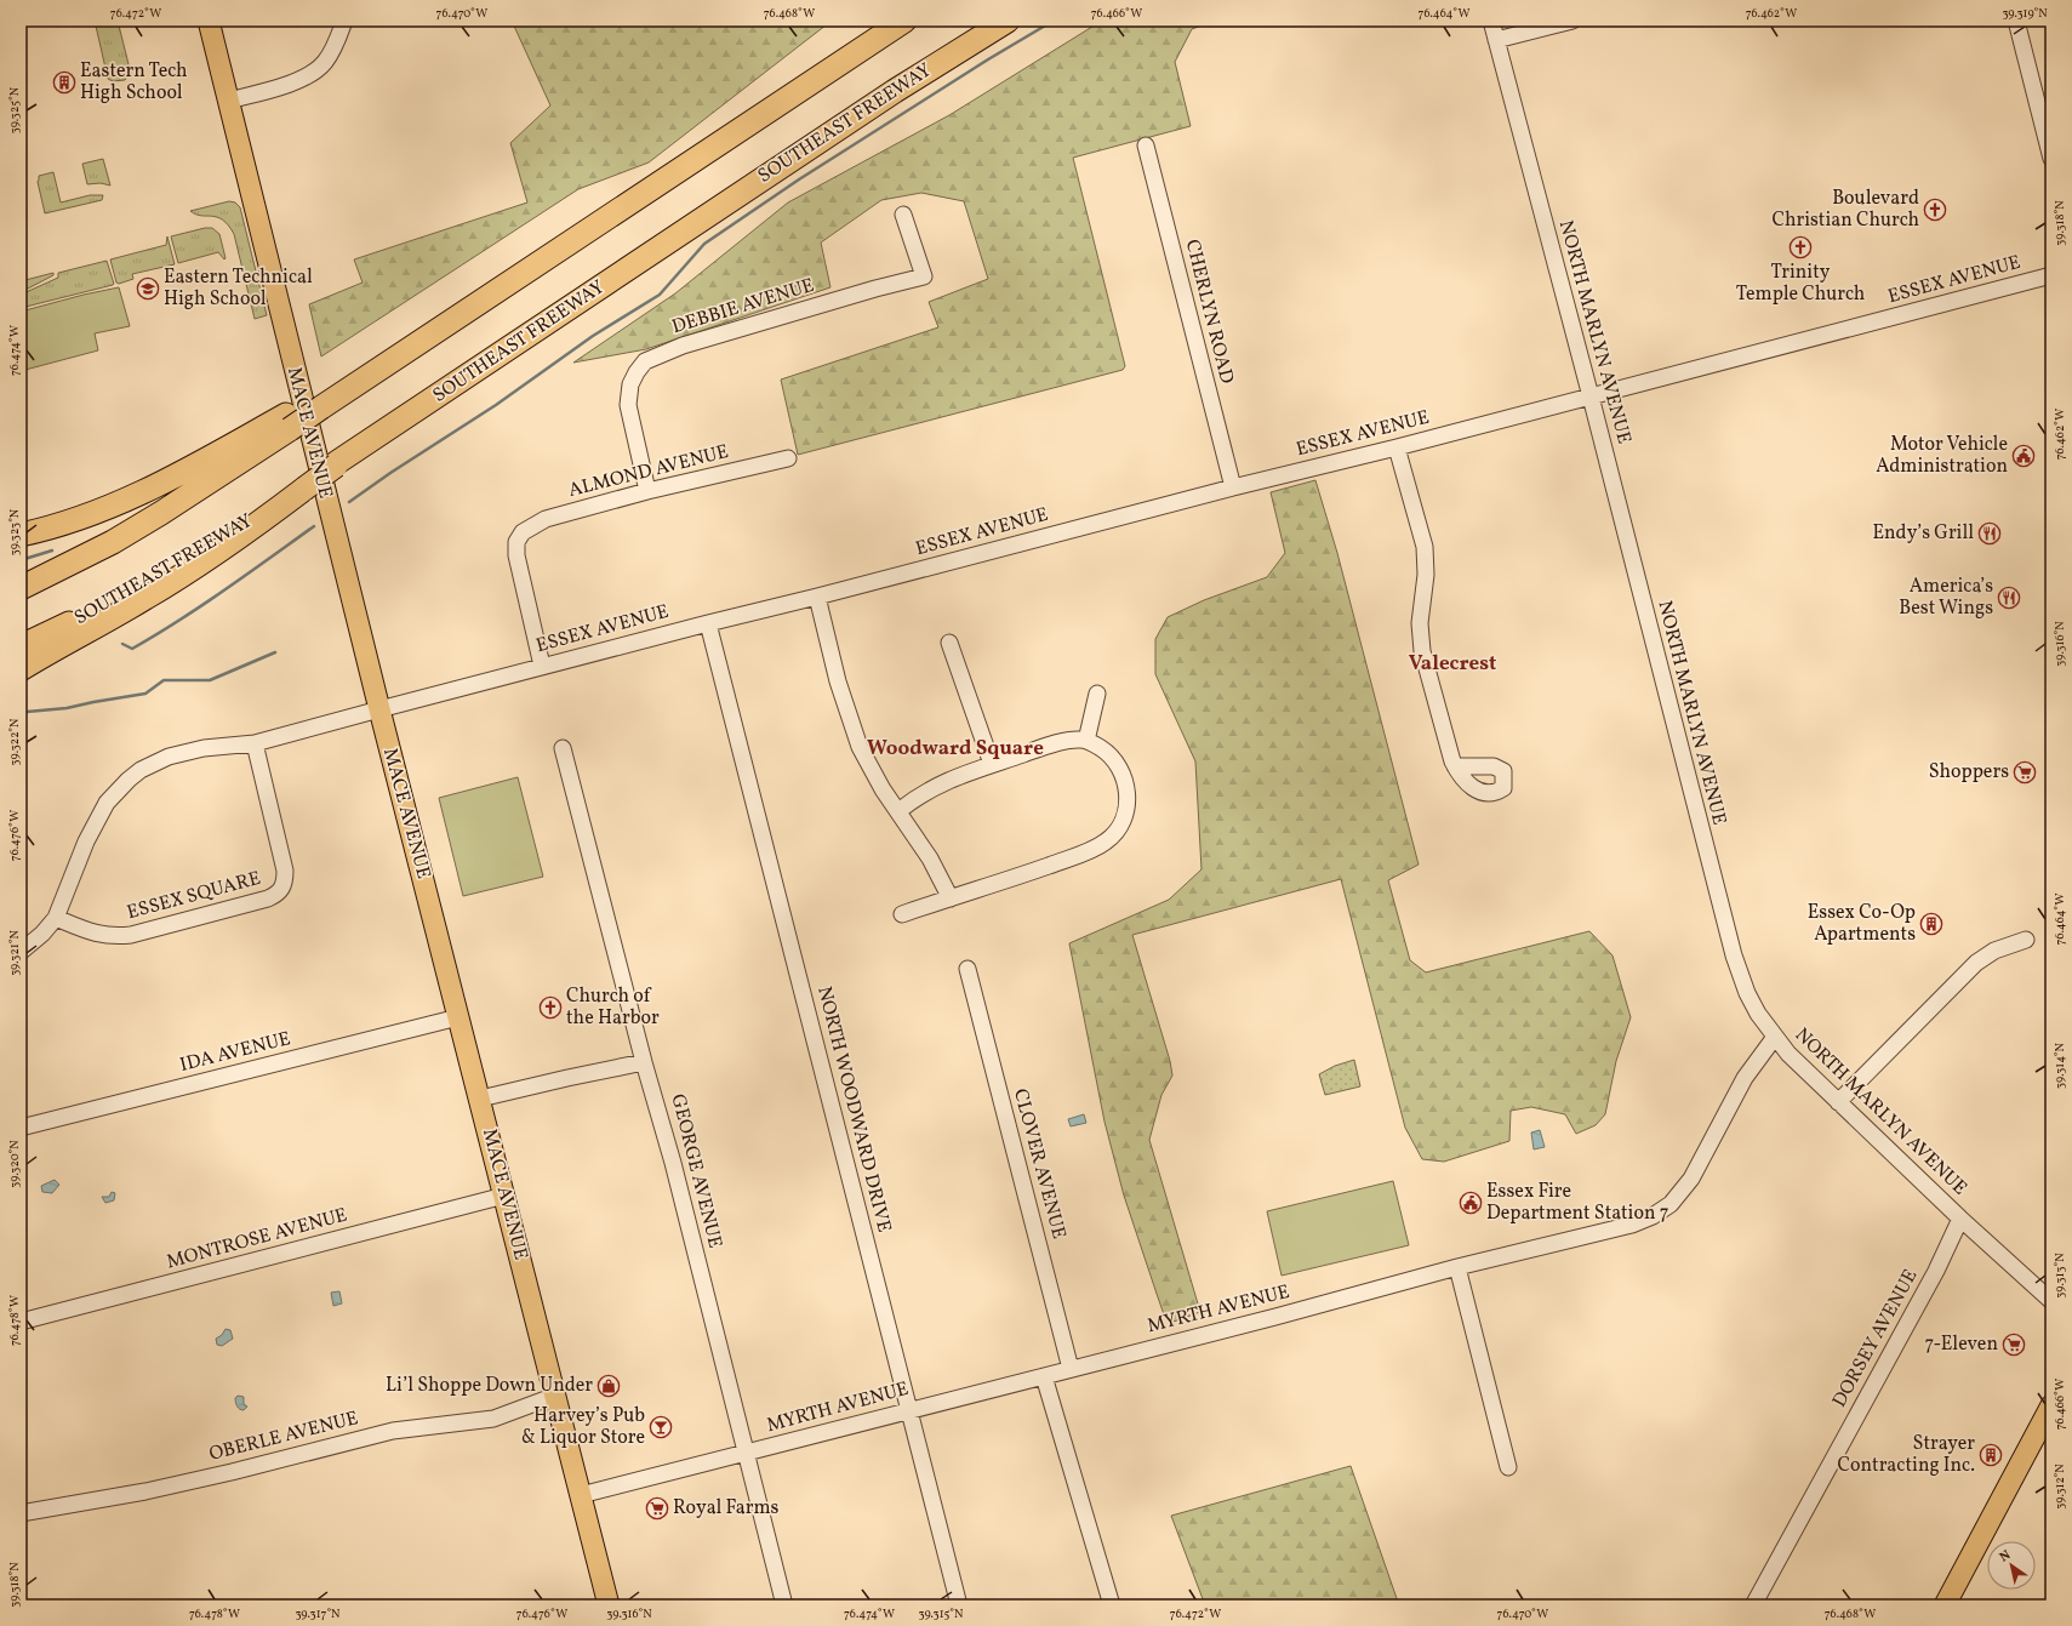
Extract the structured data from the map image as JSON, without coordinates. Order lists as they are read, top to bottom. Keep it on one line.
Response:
{"streets":{"highway":["SOUTHEAST FREEWAY"],"main road":["MACE AVENUE"],"street":["ESSEX AVENUE","DEBBIE AVENUE","CHERLYN ROAD","NORTH MARLYN AVENUE","ALMOND AVENUE","ESSEX SQUARE","IDA AVENUE","NORTH WOODWARD DRIVE","CLOVER AVENUE","GEORGE AVENUE","MONTROSE AVENUE","MYRTH AVENUE","DORSEY AVENUE","OBERLE AVENUE"]},"crossings":[["ESSEX AVENUE","CHERLYN ROAD"],["ESSEX AVENUE","NORTH MARLYN AVENUE"],["ESSEX AVENUE","MACE AVENUE"],["ESSEX AVENUE","ALMOND AVENUE"],["ESSEX AVENUE","ESSEX SQUARE"],["ESSEX AVENUE","NORTH WOODWARD DRIVE"],["DEBBIE AVENUE","ALMOND AVENUE"],["NORTH MARLYN AVENUE","MYRTH AVENUE"],["NORTH MARLYN AVENUE","DORSEY AVENUE"],["MACE AVENUE","IDA AVENUE"],["MACE AVENUE","MONTROSE AVENUE"],["MACE AVENUE","MYRTH AVENUE"],["MACE AVENUE","OBERLE AVENUE"],["NORTH WOODWARD DRIVE","MYRTH AVENUE"],["CLOVER AVENUE","MYRTH AVENUE"],["GEORGE AVENUE","MYRTH AVENUE"]],"districts":["Valecrest","Woodward Square"],"places":{"building":["Eastern Tech High School","Essex Co-Op Apartments","Strayer Contracting Inc."],"church":["Boulevard Christian Church","Trinity Temple Church","Church of the Harbor"],"school or university":["Eastern Technical High School"],"public building":["Motor Vehicle Administration","Essex Fire Department Station 7"],"restaurant":["Endy’s Grill","America’s Best Wings"],"supermarket":["Shoppers","7-Eleven","Royal Farms"],"shop":["Li’l Shoppe Down Under"],"bar":["Harvey’s Pub & Liquor Store"]},"north":"top left","coordinates":["76.472°W","76.470°W","76.468°W","76.466°W","76.464°W","76.462°W","39.319°N","39.325°N","39.318°N","76.474°W","39.323°N","39.316°N","39.322°N","76.476°W","39.321°N","39.314°N","39.320°N","39.313°N","76.478°W","39.312°N","39.317°N","39.315°N"]}
